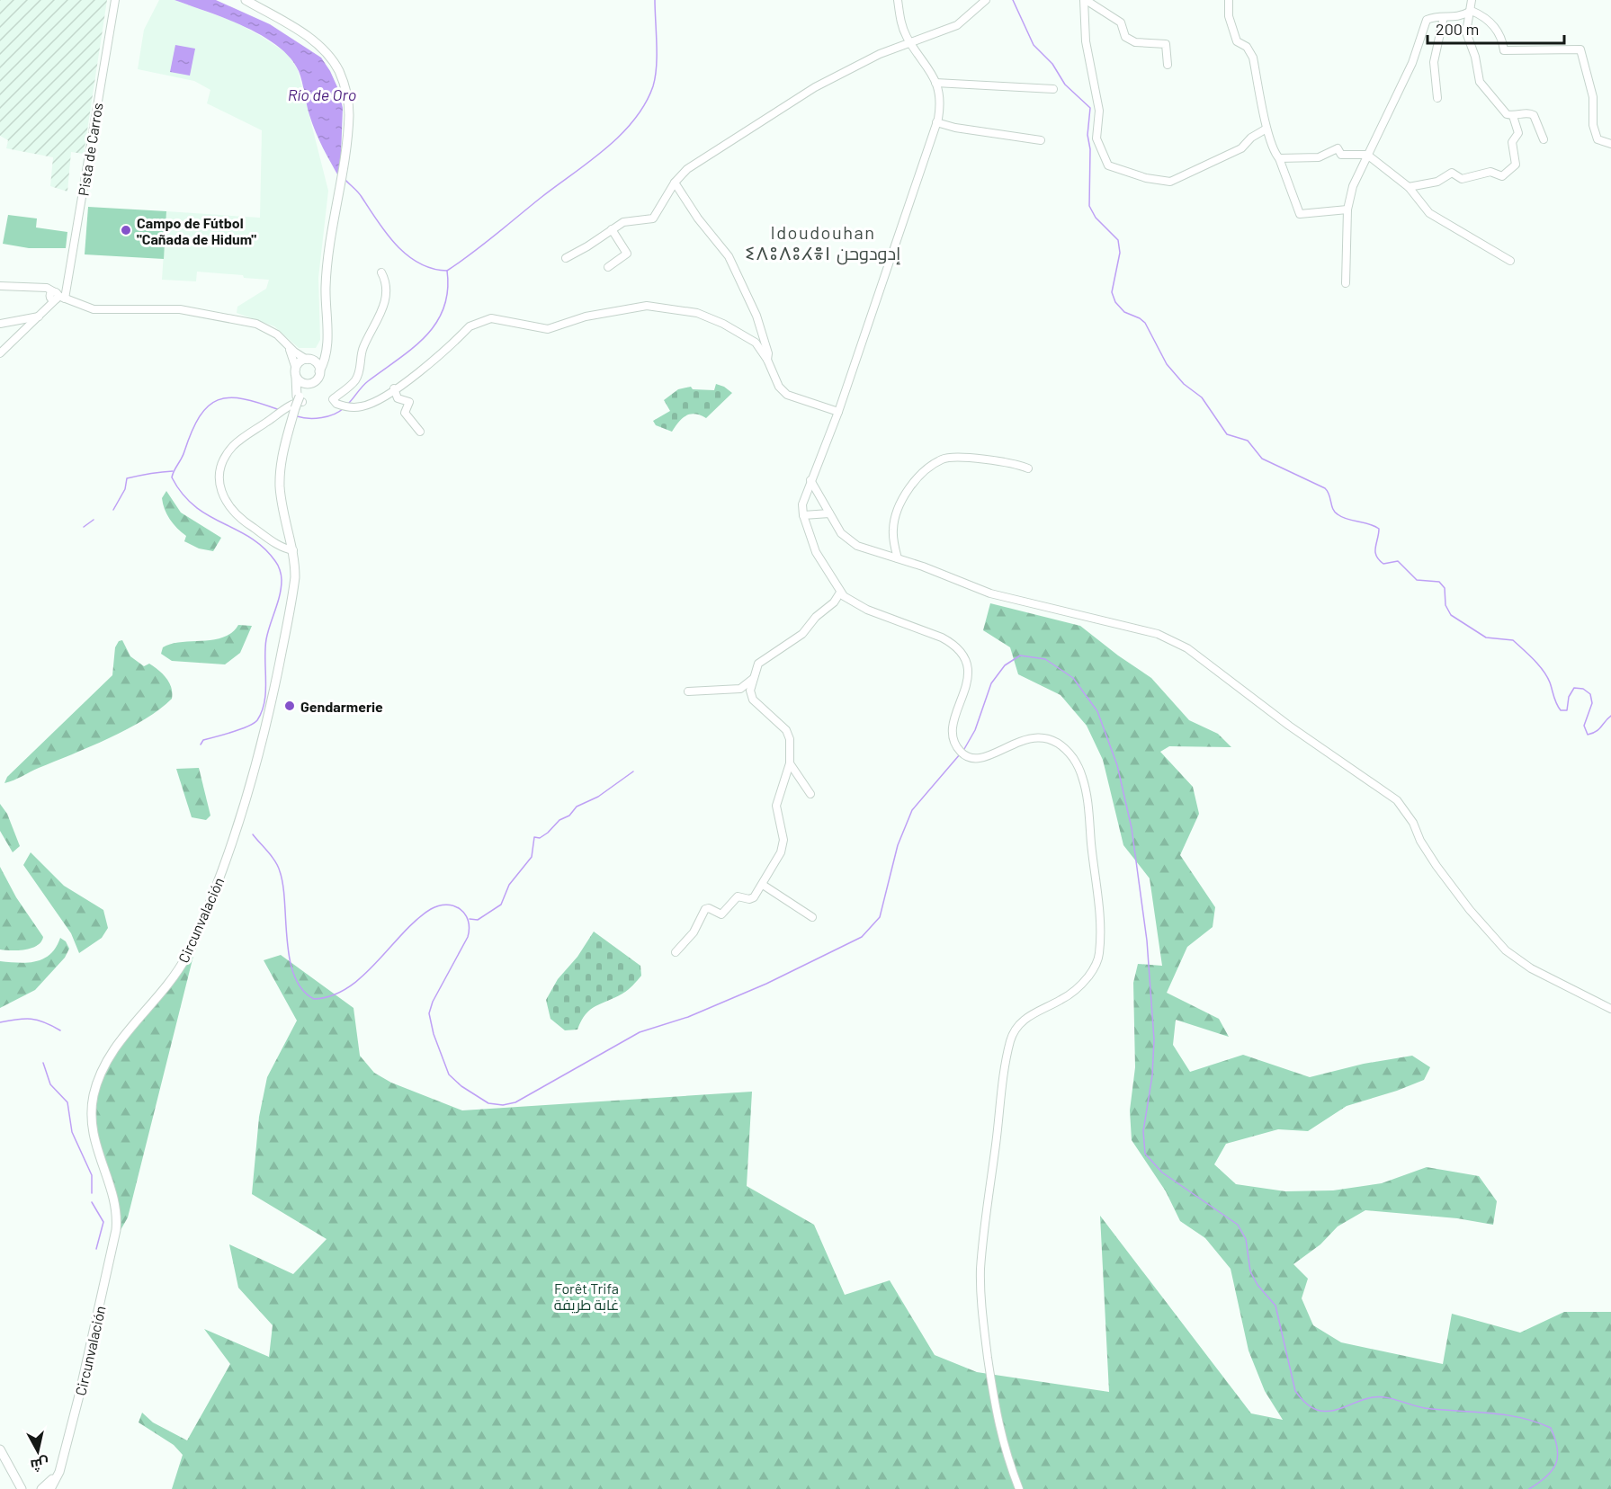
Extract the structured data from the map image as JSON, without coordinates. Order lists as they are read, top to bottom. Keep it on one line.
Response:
{"streets":{"main road":["Circunvalación"],"street":["Pista de Carros"]},"districts":["Idoudouhan ⵉⴷⵓⴷⵓⵃⴻⵏ إدودوحن"],"water":["Río de Oro"],"parks":["Forêt Trifa غابة طريفة"],"places":["Campo de Fútbol \"Cañada de Hidum\"","Gendarmerie"],"scale_bar":"200 m","north":"bottom"}
